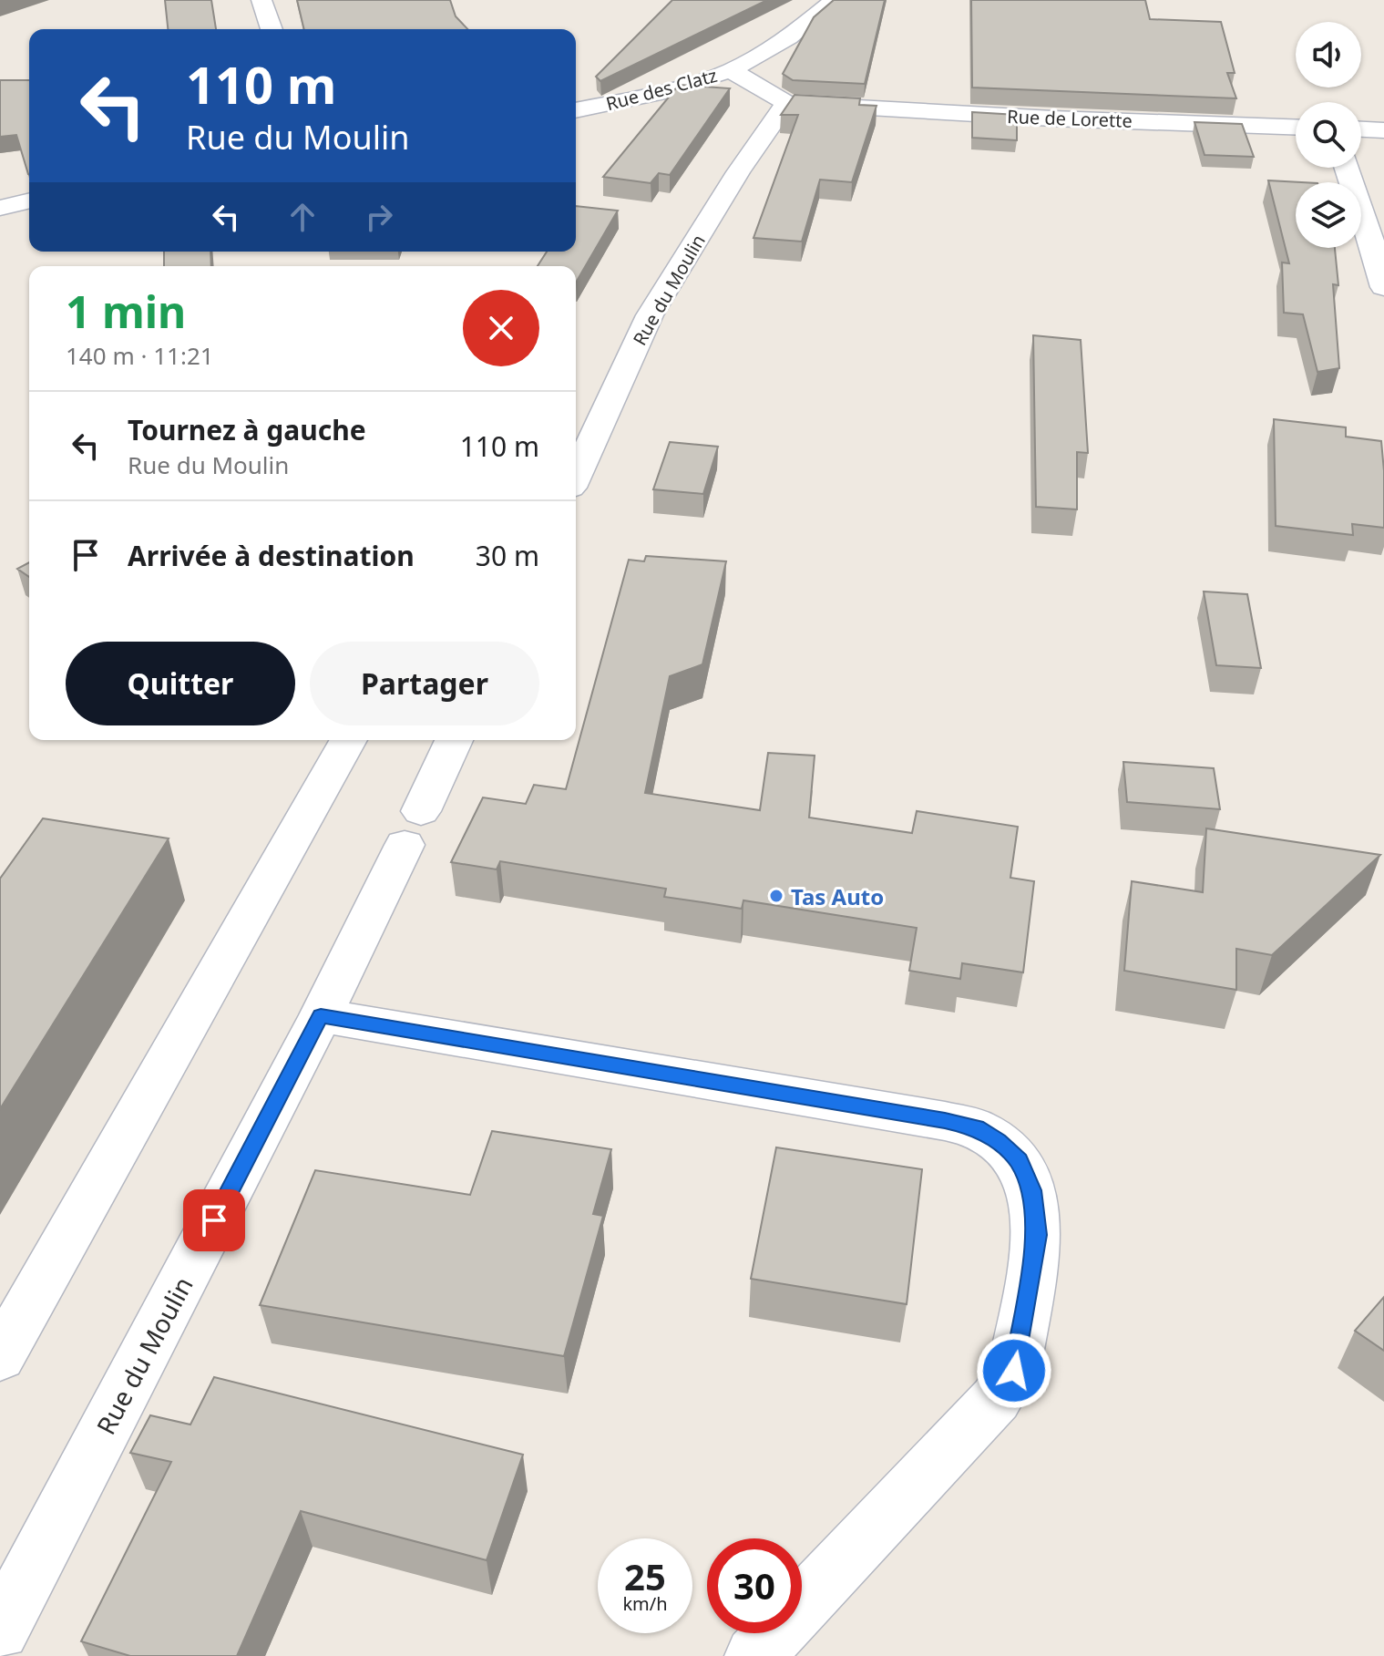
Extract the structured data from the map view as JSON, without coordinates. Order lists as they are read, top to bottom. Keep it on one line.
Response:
{"streets":{"street":["Rue des Clatz","Rue de Lorette","Rue du Moulin"]},"crossings":[["Rue des Clatz","Rue de Lorette"],["Rue des Clatz","Rue du Moulin"],["Rue de Lorette","Rue du Moulin"]],"places":["Tas Auto"],"page":{"turn":["110 m","Rue du Moulin"],"heading":["1 min","140 m · 11:21"],"list":[{"name":"Tournez à gauche","note":"Rue du Moulin","value":"110 m"},{"name":"Arrivée à destination","value":"30 m"}],"buttons":["Quitter","Partager"],"speed":"25 km/h","limit":"30"}}
